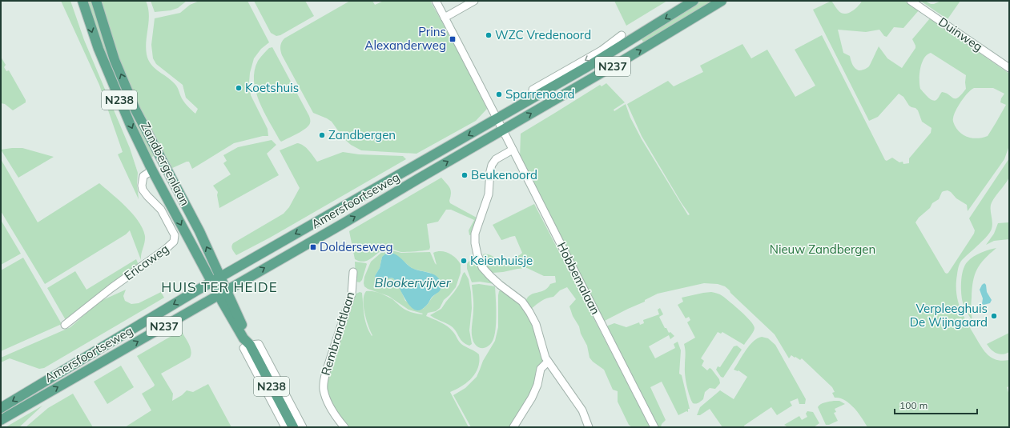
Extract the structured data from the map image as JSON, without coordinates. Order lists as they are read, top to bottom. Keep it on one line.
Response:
{"streets":{"main road":["N237","N238","Zandbergenlaan","Amersfoortseweg"],"street":["Duinweg","Ericaweg","Hobbemalaan","Rembrandtlaan"]},"crossings":[["N238","Zandbergenlaan"],["N238","Amersfoortseweg"],["Zandbergenlaan","Amersfoortseweg"],["Zandbergenlaan","Ericaweg"],["Amersfoortseweg","Hobbemalaan"]],"districts":["HUIS TER HEIDE"],"water":["Blookervijver"],"parks":["Nieuw Zandbergen"],"places":{"other":["WZC Vredenoord","Koetshuis","Sparrenoord","Zandbergen","Beukenoord","Keienhuisje","Verpleeghuis De Wijngaard"],"transit":["Prins Alexanderweg","Dolderseweg"]},"scale_bar":"100 m"}
